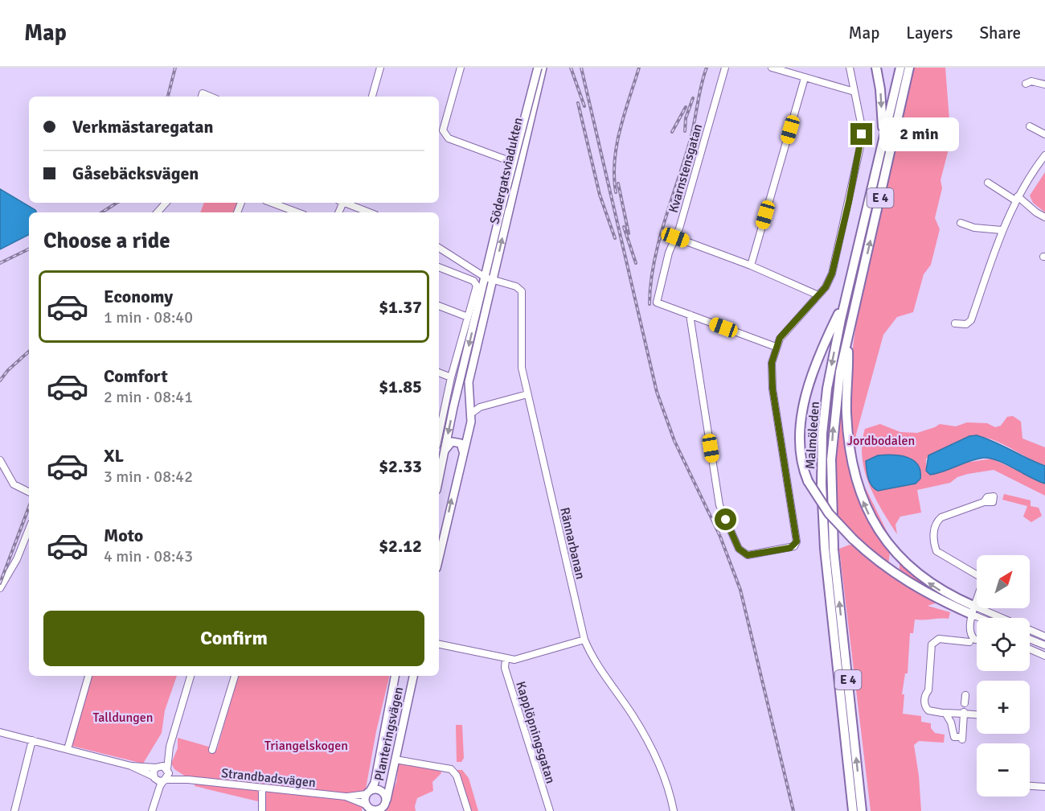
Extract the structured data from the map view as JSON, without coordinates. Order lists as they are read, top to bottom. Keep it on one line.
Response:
{"streets":{"highway":["E 4","Malmöleden"],"main road":["Södergatsviadukten","Planteringsvägen"],"street":["Kvarnstensgatan","Rännarbanan","Kapplöpningsgatan","Strandbadsvägen"]},"crossings":[["Södergatsviadukten","Rännarbanan"],["Planteringsvägen","Strandbadsvägen"]],"parks":["Jordbodalen","Talldungen","Triangelskogen"],"north":"top right","page":{"header":"Map","nav":["Map","Layers","Share"],"banner":["Verkmästaregatan","Gåsebäcksvägen"],"bubble":"2 min","heading":"Choose a ride","list":[{"name":"Economy","note":"1 min · 08:40","value":"$1.37"},{"name":"Comfort","note":"2 min · 08:41","value":"$1.85"},{"name":"XL","note":"3 min · 08:42","value":"$2.33"},{"name":"Moto","note":"4 min · 08:43","value":"$2.12"}],"map_buttons":["+","−"],"buttons":"Confirm"}}
